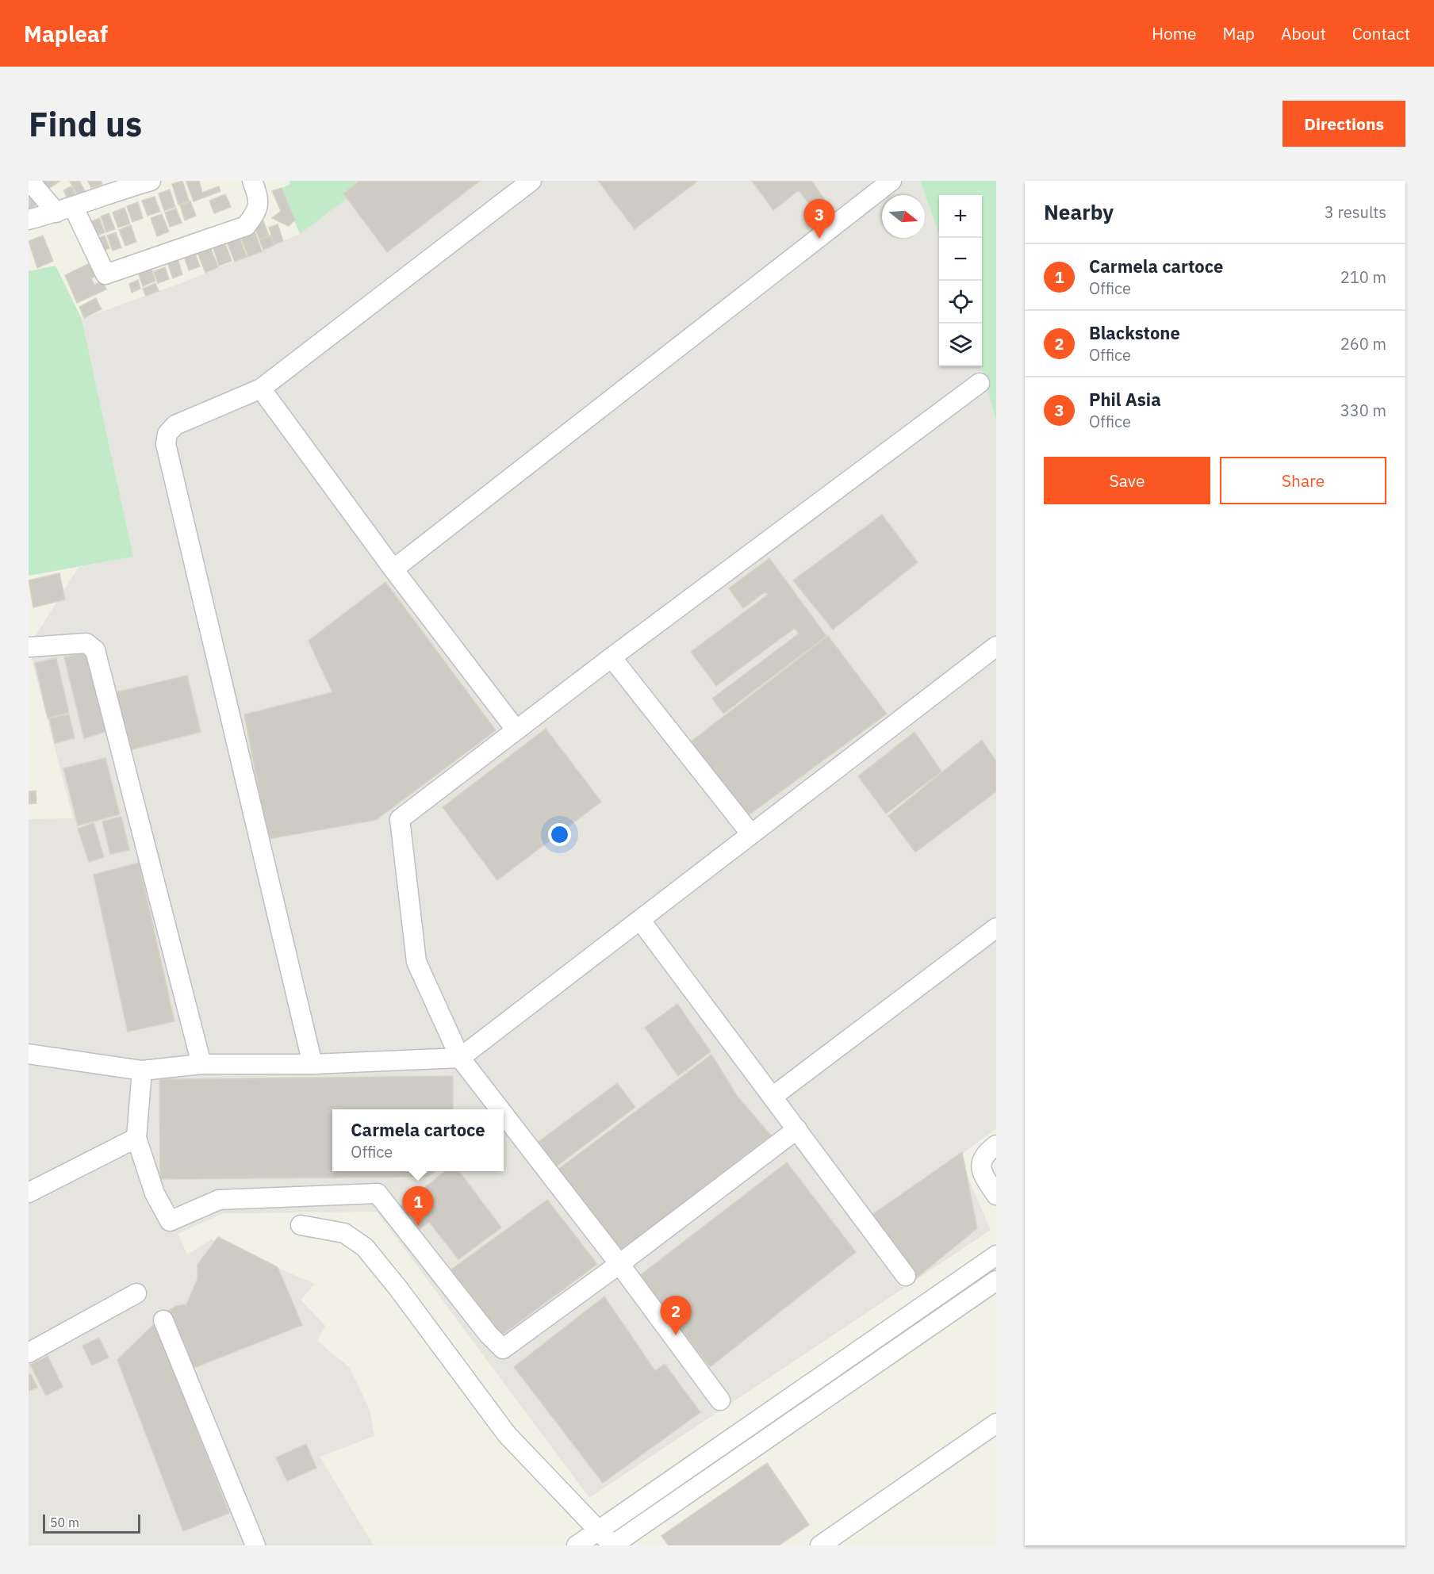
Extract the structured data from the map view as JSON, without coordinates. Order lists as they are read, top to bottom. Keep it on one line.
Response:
{"scale_bar":"50 m","north":"right","page":{"header":"Mapleaf","nav":["Home","Map","About","Contact"],"buttons":["Directions",["Save","Share"]],"title":"Find us","heading":["Nearby","3 results"],"map_buttons":["+","−"],"pins":["3","1","2"],"list":[{"mark":"1","name":"Carmela cartoce","note":"Office","value":"210 m"},{"mark":"2","name":"Blackstone","note":"Office","value":"260 m"},{"mark":"3","name":"Phil Asia","note":"Office","value":"330 m"}],"popup":["Carmela cartoce","Office"],"scale":"50 m"}}
